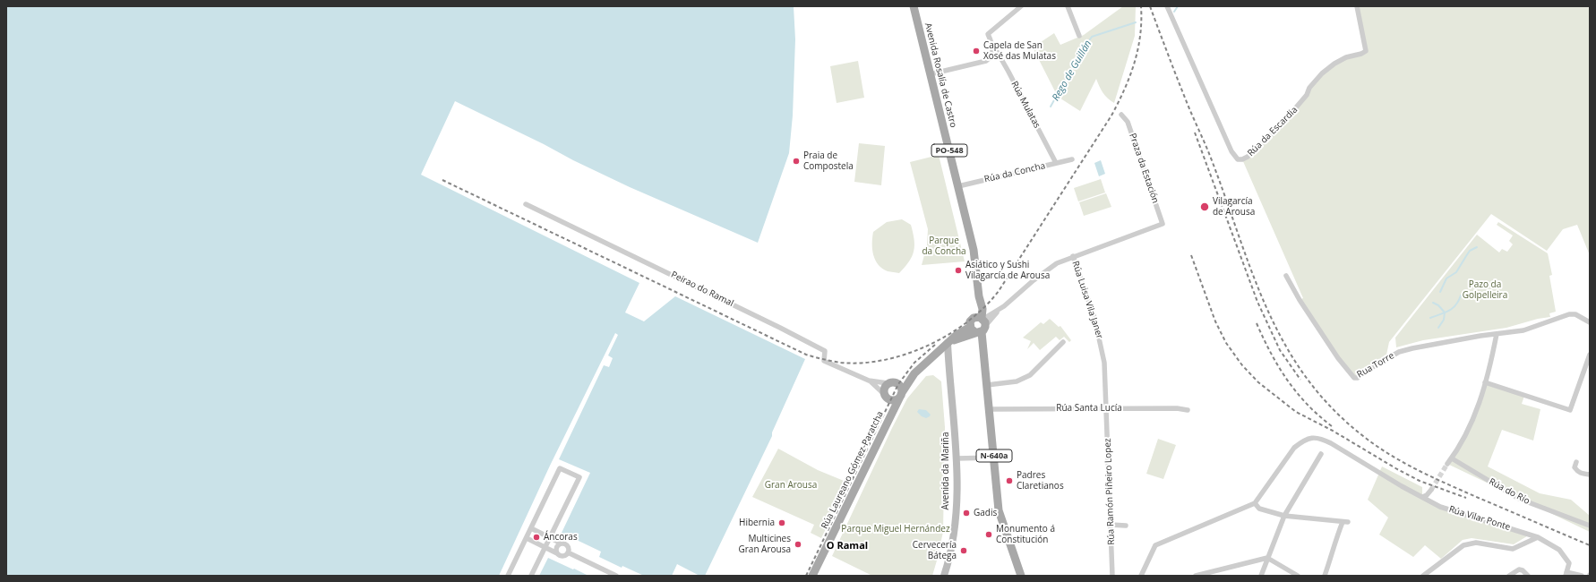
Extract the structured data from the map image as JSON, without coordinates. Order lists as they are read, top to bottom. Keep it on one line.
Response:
{"streets":{"main road":["Avenida Rosalía de Castro","PO-548","N-640a","Rúa Laureano Gómez-Paratcha"],"street":["Rúa Mulatas","Rúa da Escardia","Praza da Estación","Rúa da Concha","Peirao do Ramal","Rúa Luisa Vila Janer","Rua Torre","Rúa Santa Lucía","Avenida da Mariña","Rúa Ramón Piñeiro Lopez","Rúa do Río","Rúa Vilar Ponte"]},"crossings":[["Avenida Rosalía de Castro","Rúa da Concha"],["Avenida Rosalía de Castro","N-640a"],["Rúa Mulatas","Rúa da Concha"],["Praza da Estación","Rúa Luisa Vila Janer"],["Peirao do Ramal","Rúa Laureano Gómez-Paratcha"],["Rúa Luisa Vila Janer","Rúa Santa Lucía"],["Rúa Luisa Vila Janer","Rúa Ramón Piñeiro Lopez"],["Rúa Santa Lucía","N-640a"],["Rúa Santa Lucía","Rúa Ramón Piñeiro Lopez"]],"districts":["O Ramal"],"water":["Rego de Guillán"],"parks":["Parque da Concha","Pazo da Golpelleira","Gran Arousa","Parque Miguel Hernández"],"places":["Capela de San Xosé das Mulatas","Praia de Compostela","Vilagarcía de Arousa","Asiático y Sushi Vilagarcía de Arousa","Padres Claretianos","Gadis","Hibernia","Monumento á Constitución","Áncoras","Multicines Gran Arousa","Cervecería Bátega"]}
